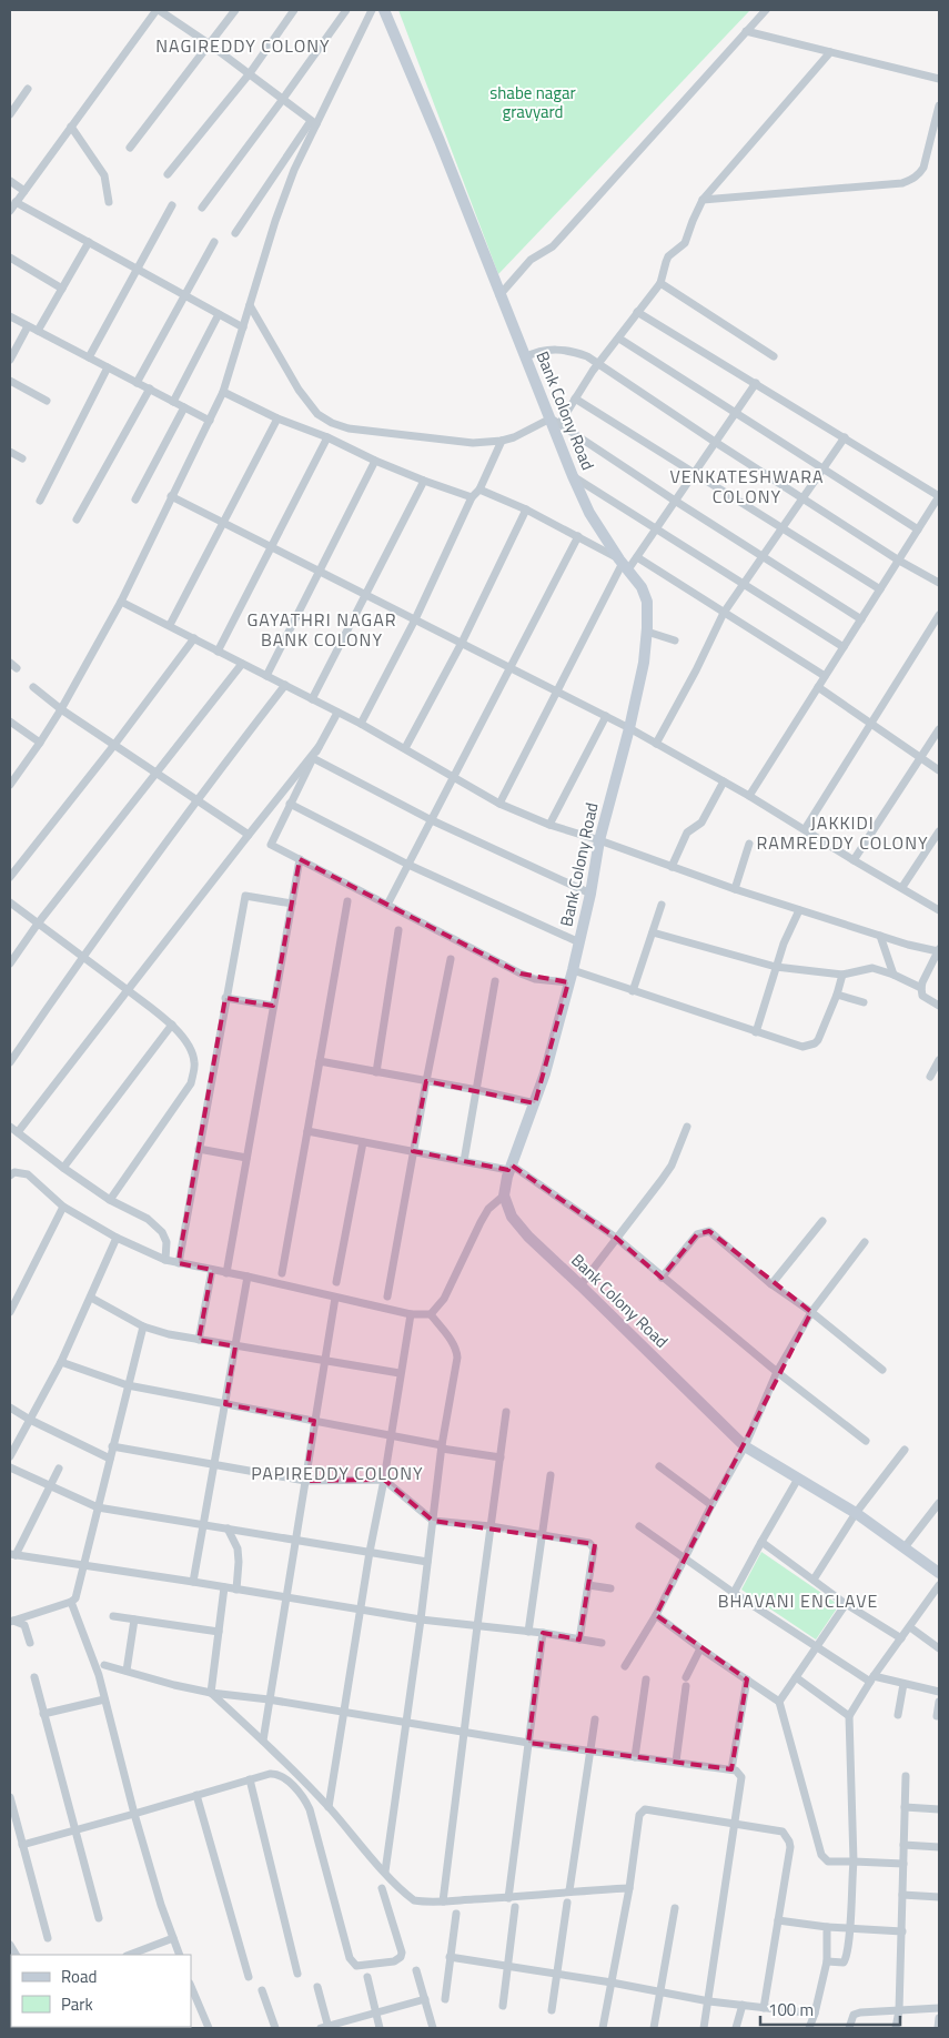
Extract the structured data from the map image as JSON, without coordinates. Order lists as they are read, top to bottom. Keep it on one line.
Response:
{"streets":{"street":["Bank Colony Road"]},"districts":["NAGIREDDY COLONY","VENKATESHWARA COLONY","GAYATHRI NAGAR BANK COLONY","JAKKIDI RAMREDDY COLONY","PAPIREDDY COLONY","BHAVANI ENCLAVE"],"parks":["shabe nagar gravyard"],"legend":["Road","Park"],"scale_bar":"100 m"}
